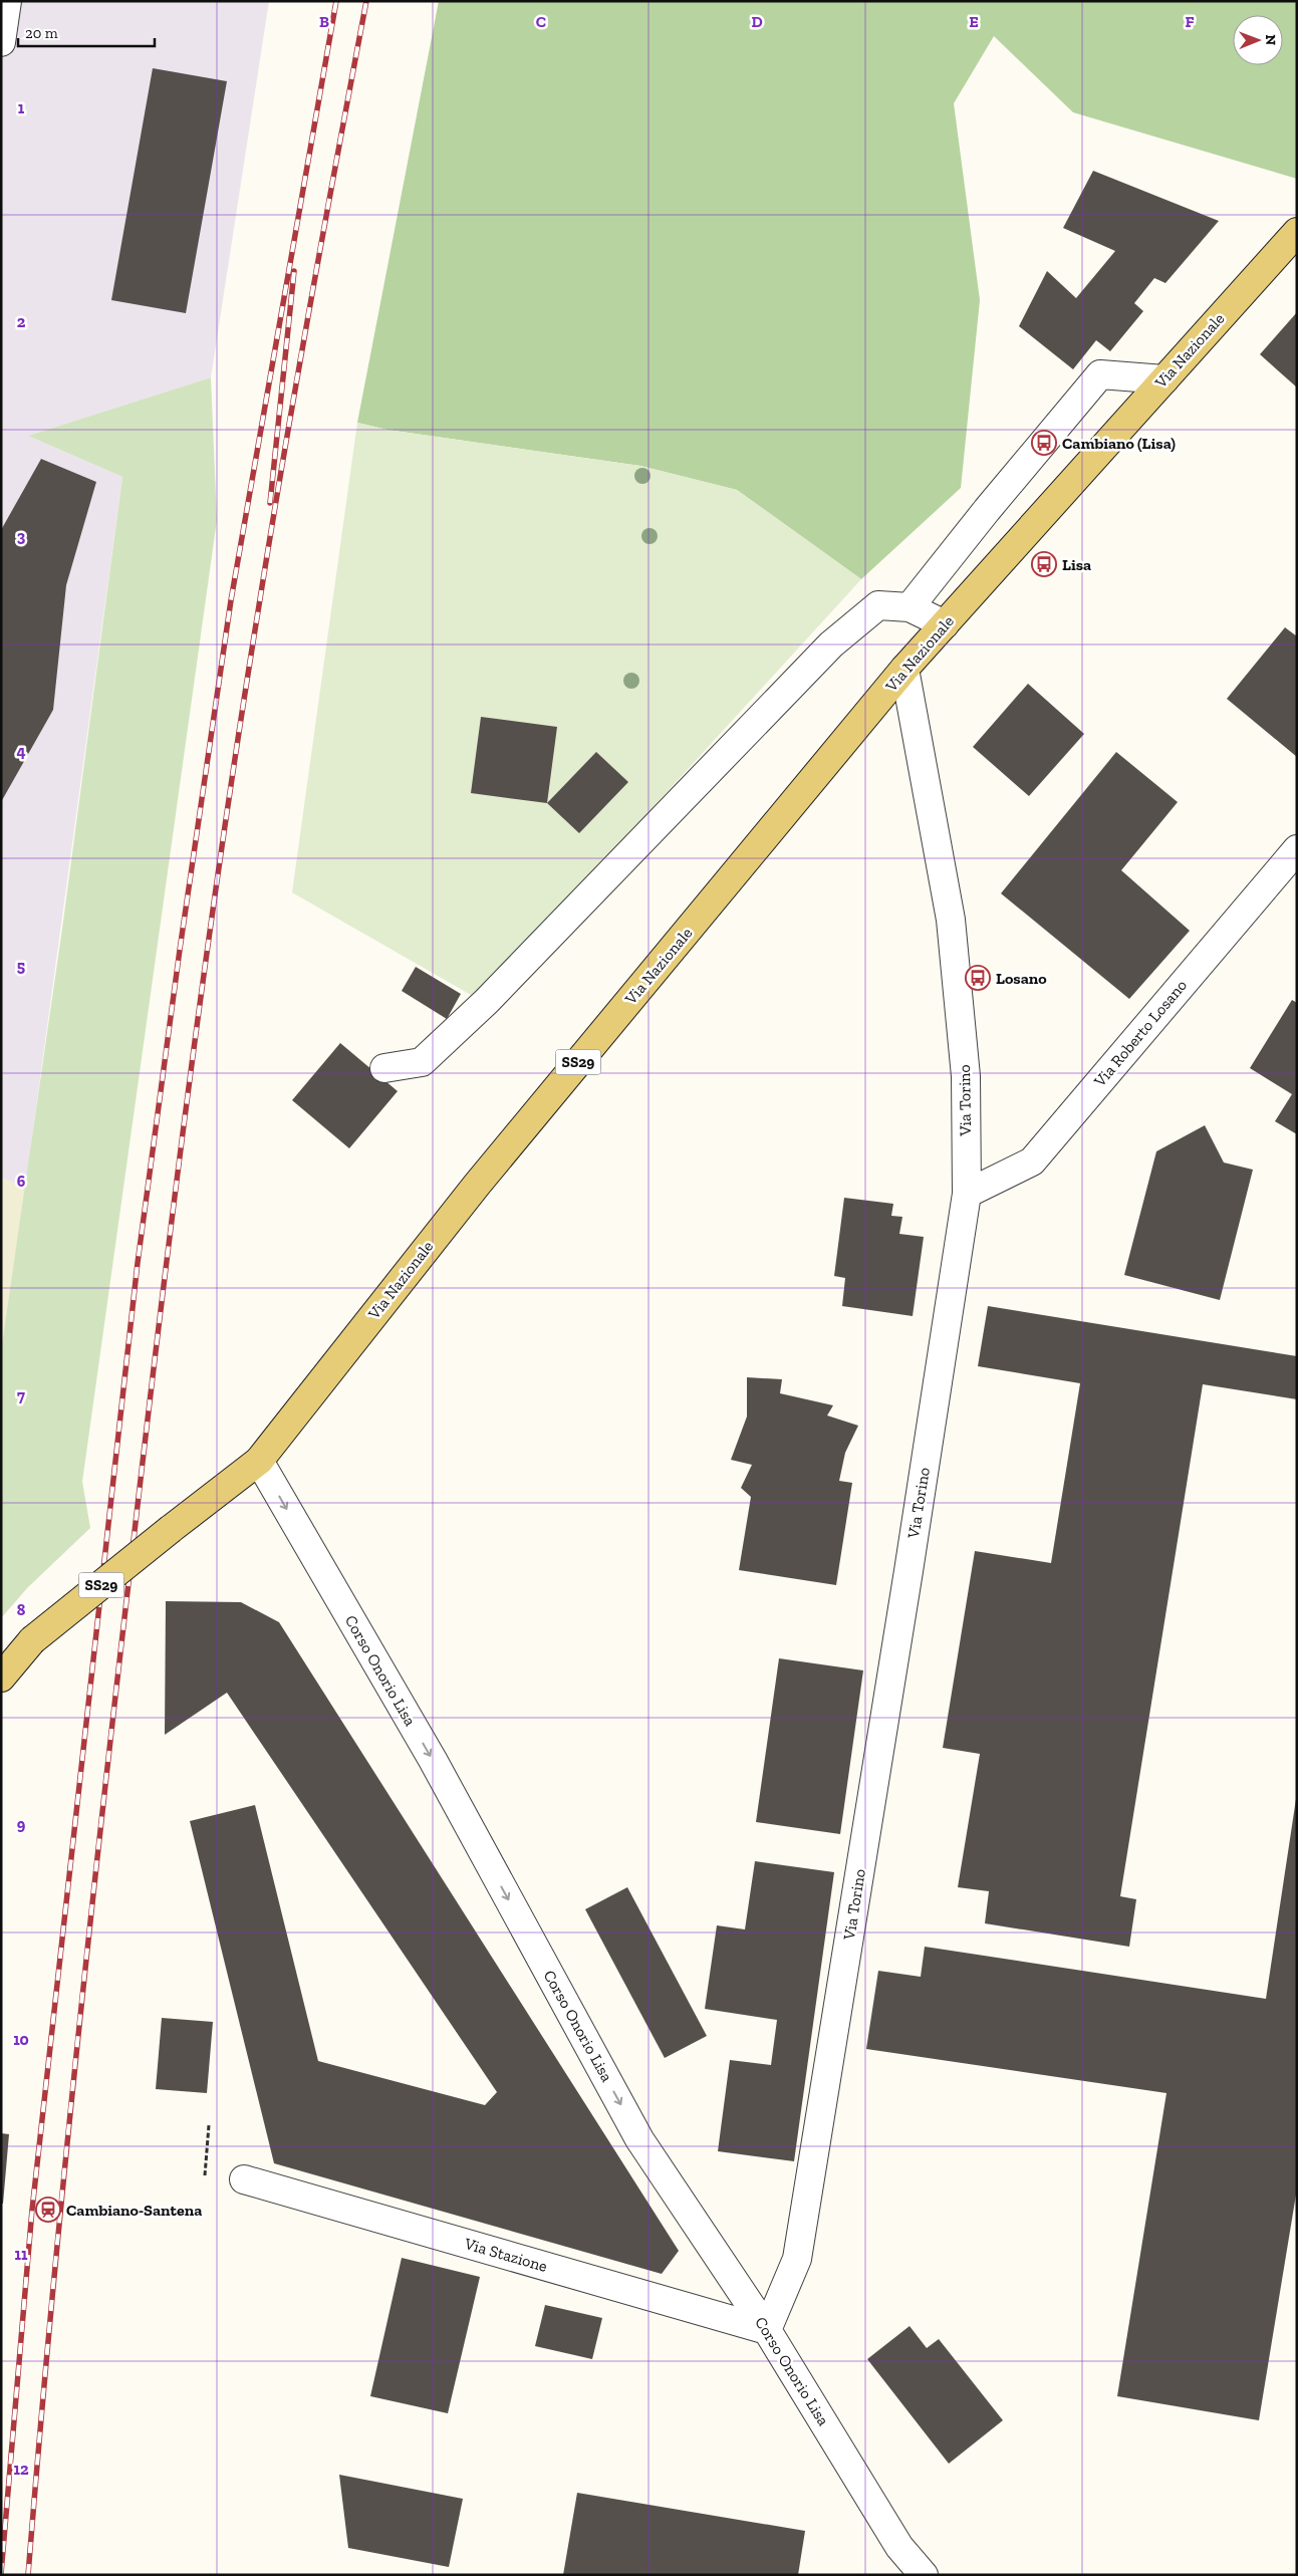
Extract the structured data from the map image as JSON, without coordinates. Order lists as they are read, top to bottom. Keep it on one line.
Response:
{"streets":{"main road":["Via Nazionale","SS29"],"street":["Via Roberto Losano","Via Torino","Corso Onorio Lisa","Via Stazione"]},"crossings":[["Via Nazionale","Via Torino"],["Via Nazionale","Corso Onorio Lisa"],["Via Roberto Losano","Via Torino"],["Via Torino","Corso Onorio Lisa"],["Via Torino","Via Stazione"],["Corso Onorio Lisa","Via Stazione"]],"one_way":["Corso Onorio Lisa"],"places":{"bus stop":["Cambiano (Lisa)","Lisa","Losano"],"station":["Cambiano-Santena"]},"scale_bar":"20 m","north":"right","grid":{"columns":["B","C","D","E","F"],"rows":["1","2","3","4","5","6","7","8","9","10","11","12"]}}
